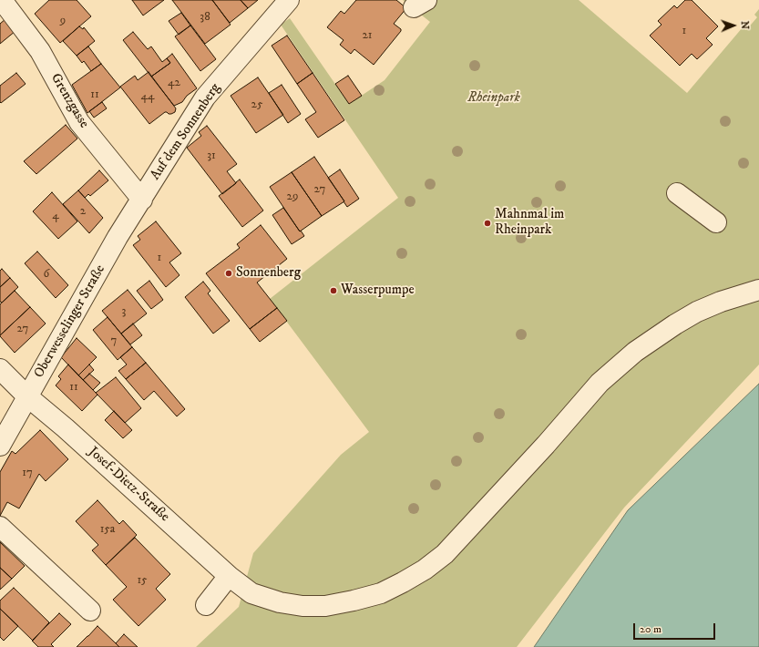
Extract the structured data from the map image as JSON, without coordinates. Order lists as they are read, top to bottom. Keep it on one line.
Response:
{"streets":{"street":["Grenzgasse","Auf dem Sonnenberg","Oberwesselinger Straße","Josef-Dietz-Straße"]},"crossings":[["Grenzgasse","Auf dem Sonnenberg"],["Grenzgasse","Oberwesselinger Straße"],["Auf dem Sonnenberg","Oberwesselinger Straße"],["Oberwesselinger Straße","Josef-Dietz-Straße"]],"parks":["Rheinpark"],"places":["Mahnmal im Rheinpark","Sonnenberg","Wasserpumpe"],"house_numbers":["38","9","1","21","42","11","44","25","31","27","29","2","4","1","6","3","27","7","11","17","15a","15"],"scale_bar":"20 m","north":"right"}
